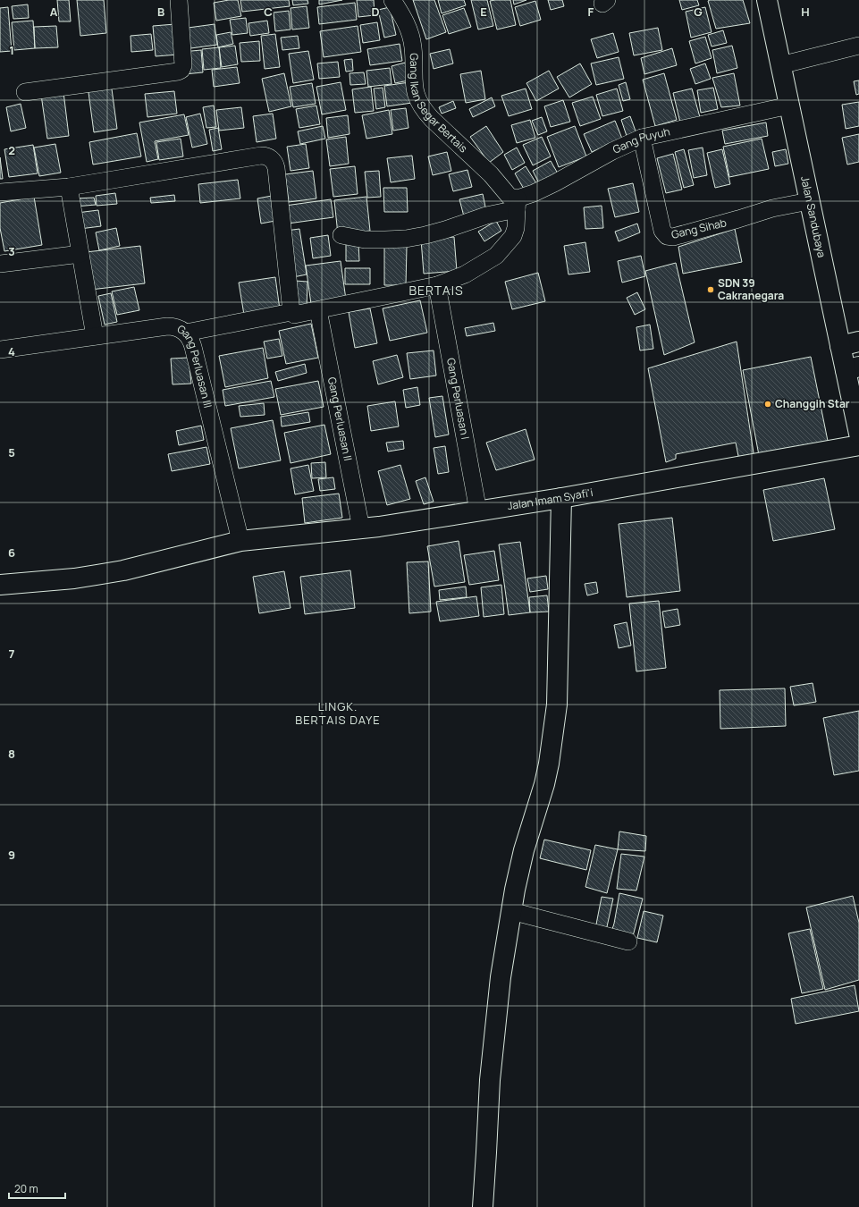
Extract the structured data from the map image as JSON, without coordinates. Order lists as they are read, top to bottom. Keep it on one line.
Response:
{"streets":{"main road":["Jalan Sandubaya","Jalan Imam Syafi'i"],"street":["Gang Ikan Segar Bertais","Gang Puyuh","Gang Sihab","Gang Perluasan III","Gang Perluasan I","Gang Perluasan II"]},"crossings":[["Gang Ikan Segar Bertais","Gang Puyuh"],["Gang Puyuh","Jalan Sandubaya"],["Gang Puyuh","Gang Sihab"],["Jalan Sandubaya","Gang Sihab"],["Gang Perluasan III","Jalan Imam Syafi'i"],["Gang Perluasan I","Jalan Imam Syafi'i"],["Gang Perluasan II","Jalan Imam Syafi'i"]],"districts":["BERTAIS","LINGK. BERTAIS DAYE"],"places":["SDN 39 Cakranegara","Changgih Star"],"scale_bar":"20 m","grid":{"columns":["A","B","C","D","E","F","G","H"],"rows":["1","2","3","4","5","6","7","8","9"]}}
